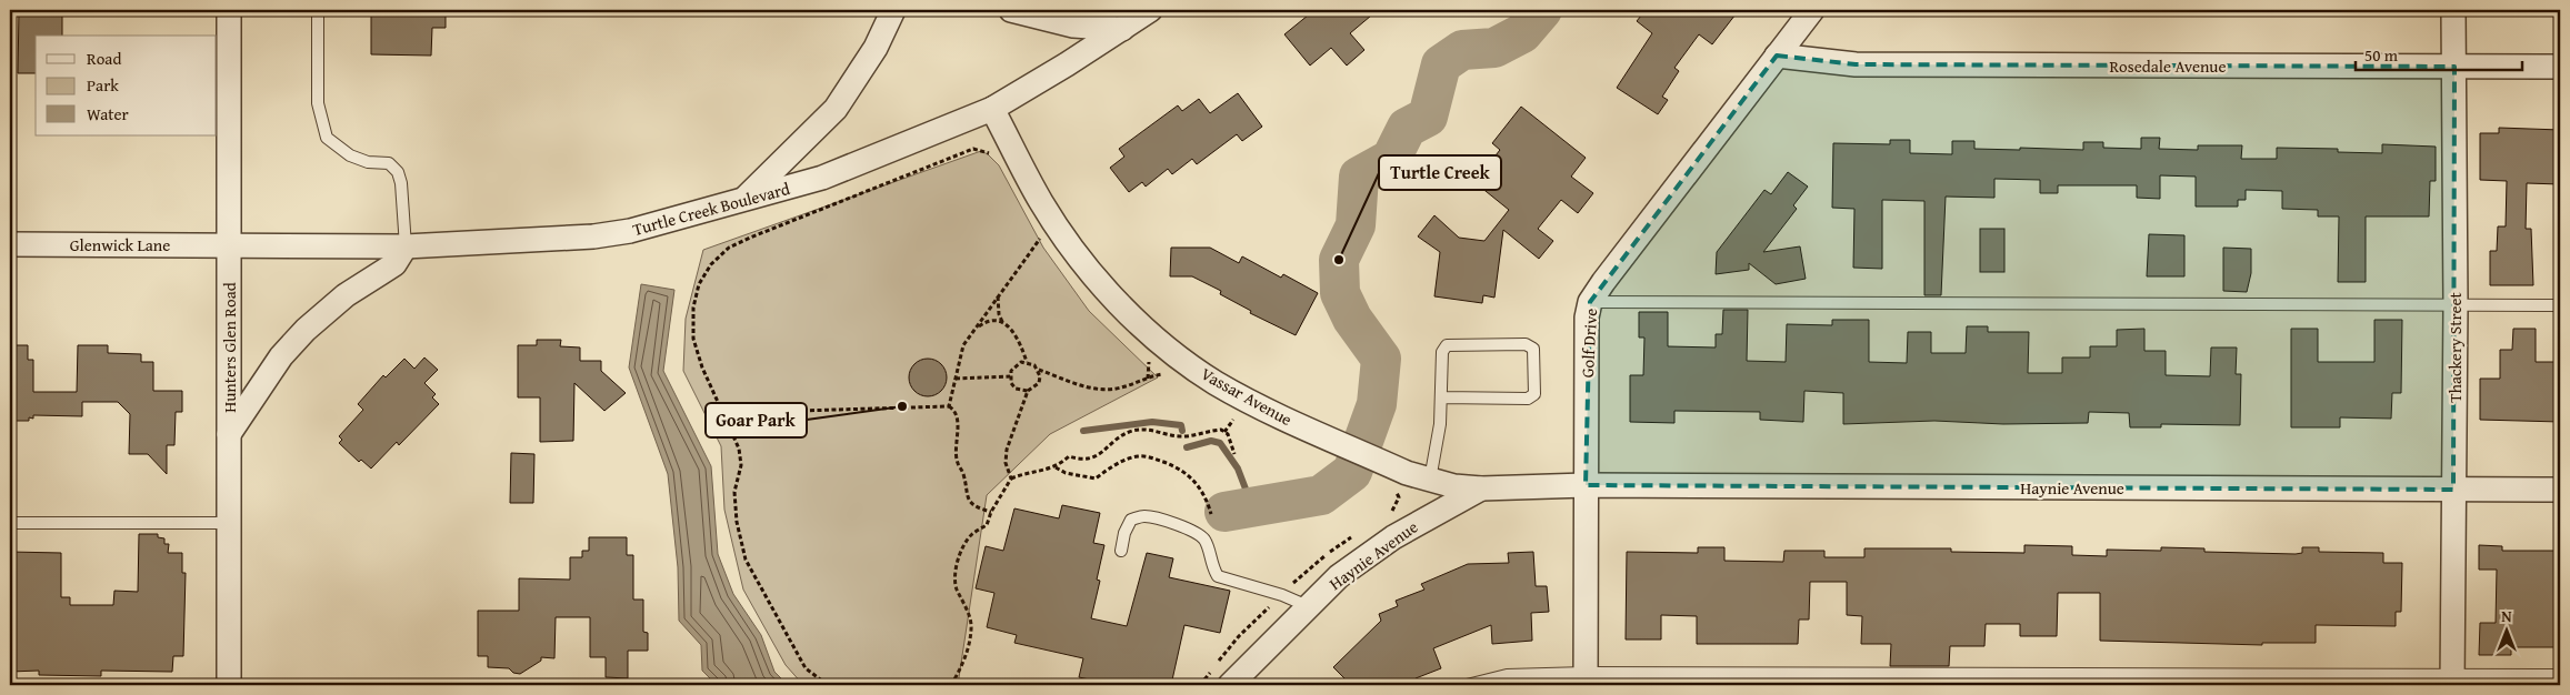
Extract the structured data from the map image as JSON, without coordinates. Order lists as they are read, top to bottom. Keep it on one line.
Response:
{"streets":{"street":["Rosedale Avenue","Turtle Creek Boulevard","Glenwick Lane","Golf Drive","Hunters Glen Road","Thackery Street","Vassar Avenue","Haynie Avenue"]},"crossings":[["Rosedale Avenue","Golf Drive"],["Rosedale Avenue","Thackery Street"],["Turtle Creek Boulevard","Glenwick Lane"],["Turtle Creek Boulevard","Hunters Glen Road"],["Turtle Creek Boulevard","Vassar Avenue"],["Glenwick Lane","Hunters Glen Road"],["Golf Drive","Vassar Avenue"],["Golf Drive","Haynie Avenue"],["Thackery Street","Haynie Avenue"],["Vassar Avenue","Haynie Avenue"]],"places":["Turtle Creek","Goar Park"],"legend":["Road","Park","Water"],"scale_bar":"50 m","north":"top"}
